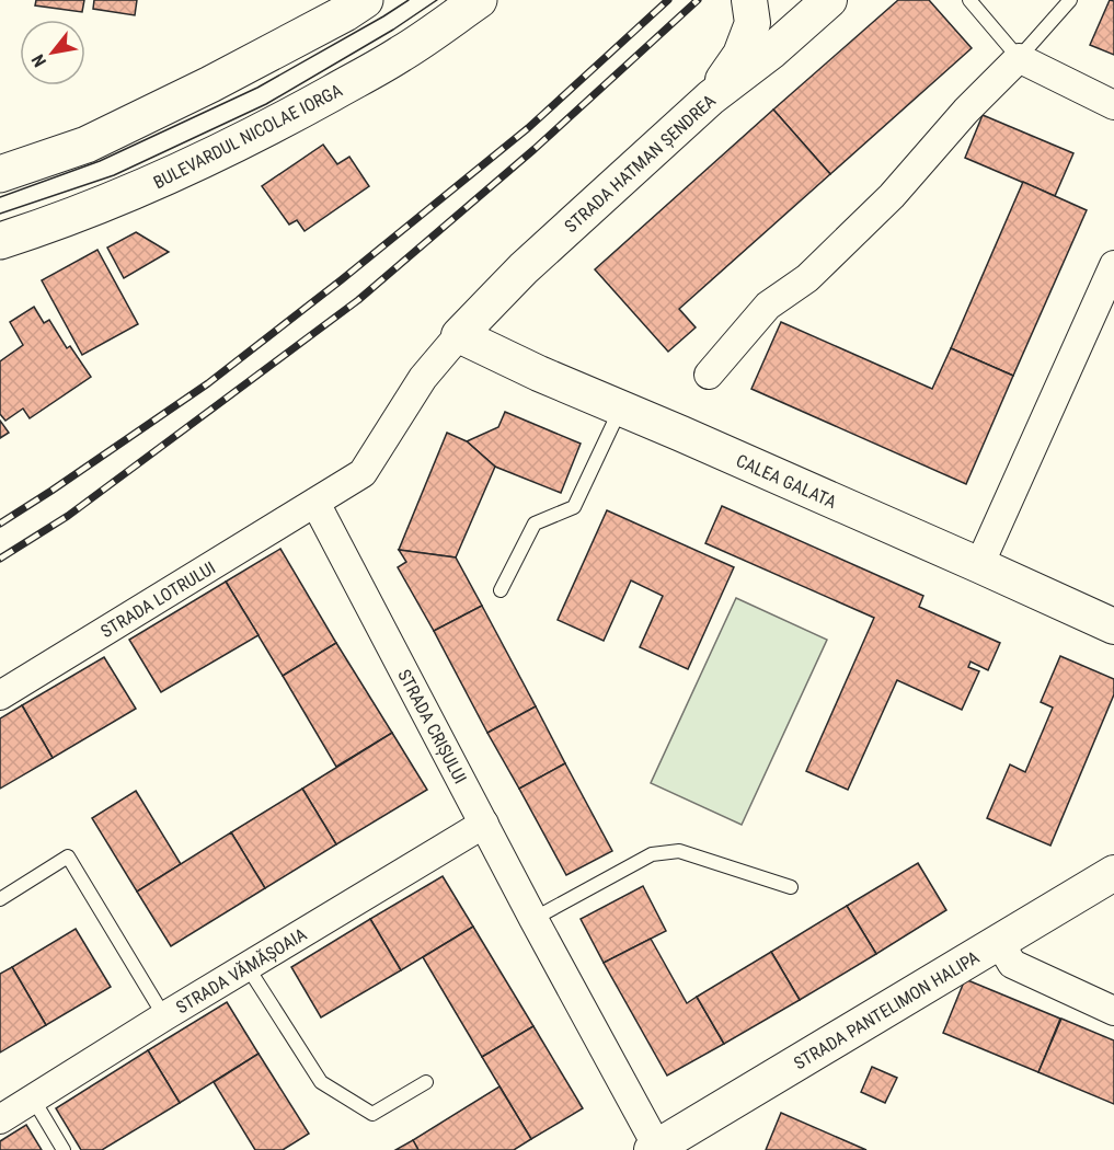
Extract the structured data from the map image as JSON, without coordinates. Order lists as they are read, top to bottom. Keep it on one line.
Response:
{"streets":{"main road":["BULEVARDUL NICOLAE IORGA"],"street":["STRADA HATMAN ȘENDREA","CALEA GALATA","STRADA LOTRULUI","STRADA CRIȘULUI","STRADA VĂMĂȘOAIA","STRADA PANTELIMON HALIPA"]},"crossings":[["STRADA HATMAN ȘENDREA","CALEA GALATA"],["STRADA LOTRULUI","STRADA CRIȘULUI"],["STRADA CRIȘULUI","STRADA VĂMĂȘOAIA"],["STRADA CRIȘULUI","STRADA PANTELIMON HALIPA"]],"north":"bottom left"}
